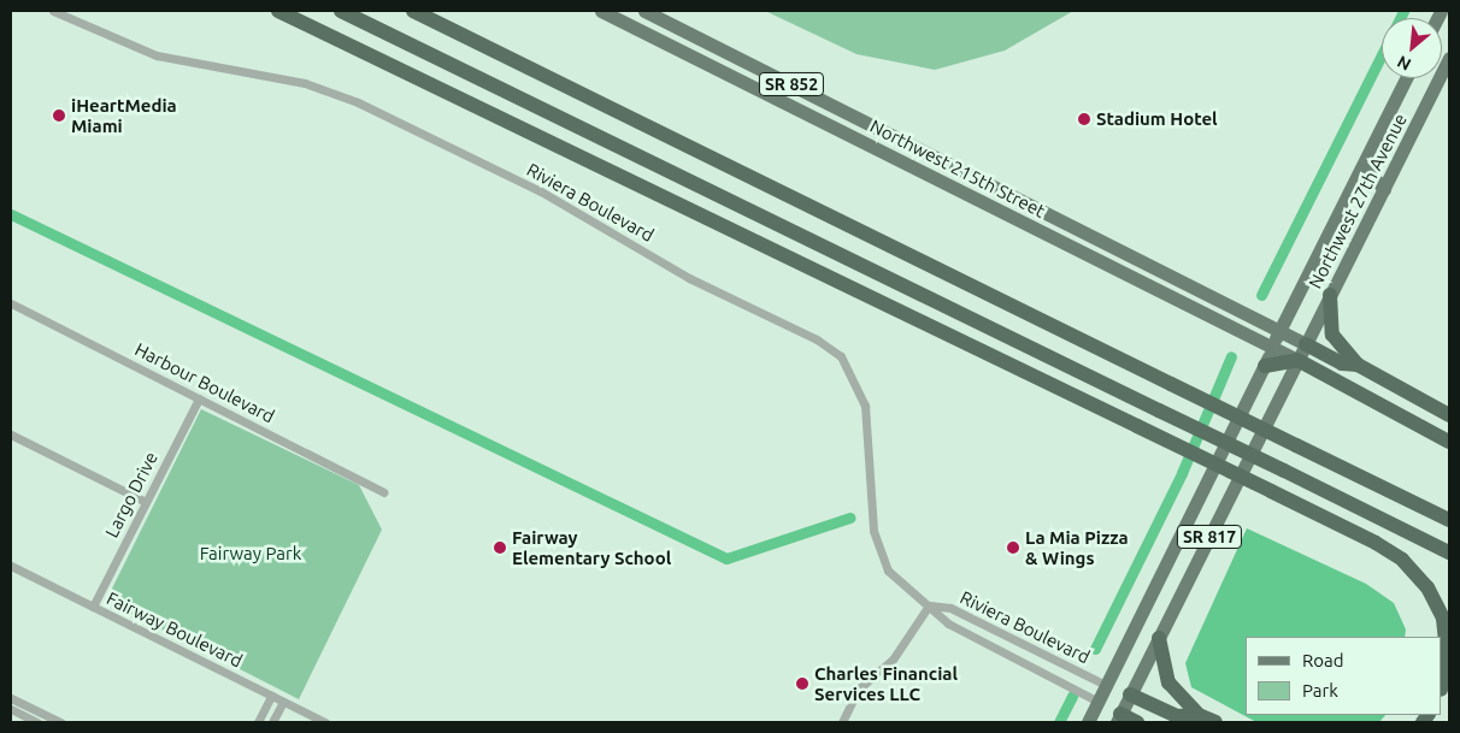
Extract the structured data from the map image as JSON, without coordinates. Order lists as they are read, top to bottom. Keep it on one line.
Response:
{"streets":{"main road":["SR 852","Northwest 215th Street","Northwest 27th Avenue","SR 817"],"street":["Riviera Boulevard","Harbour Boulevard","Largo Drive","Fairway Boulevard"]},"crossings":[["Northwest 215th Street","Northwest 27th Avenue"],["Northwest 215th Street","SR 817"],["Northwest 27th Avenue","SR 817"],["Riviera Boulevard","SR 817"],["Harbour Boulevard","Largo Drive"],["Largo Drive","Fairway Boulevard"]],"parks":["Fairway Park"],"places":["iHeartMedia Miami","Stadium Hotel","Fairway Elementary School","La Mia Pizza & Wings","Charles Financial Services LLC"],"legend":["Road","Park"],"north":"bottom left"}
